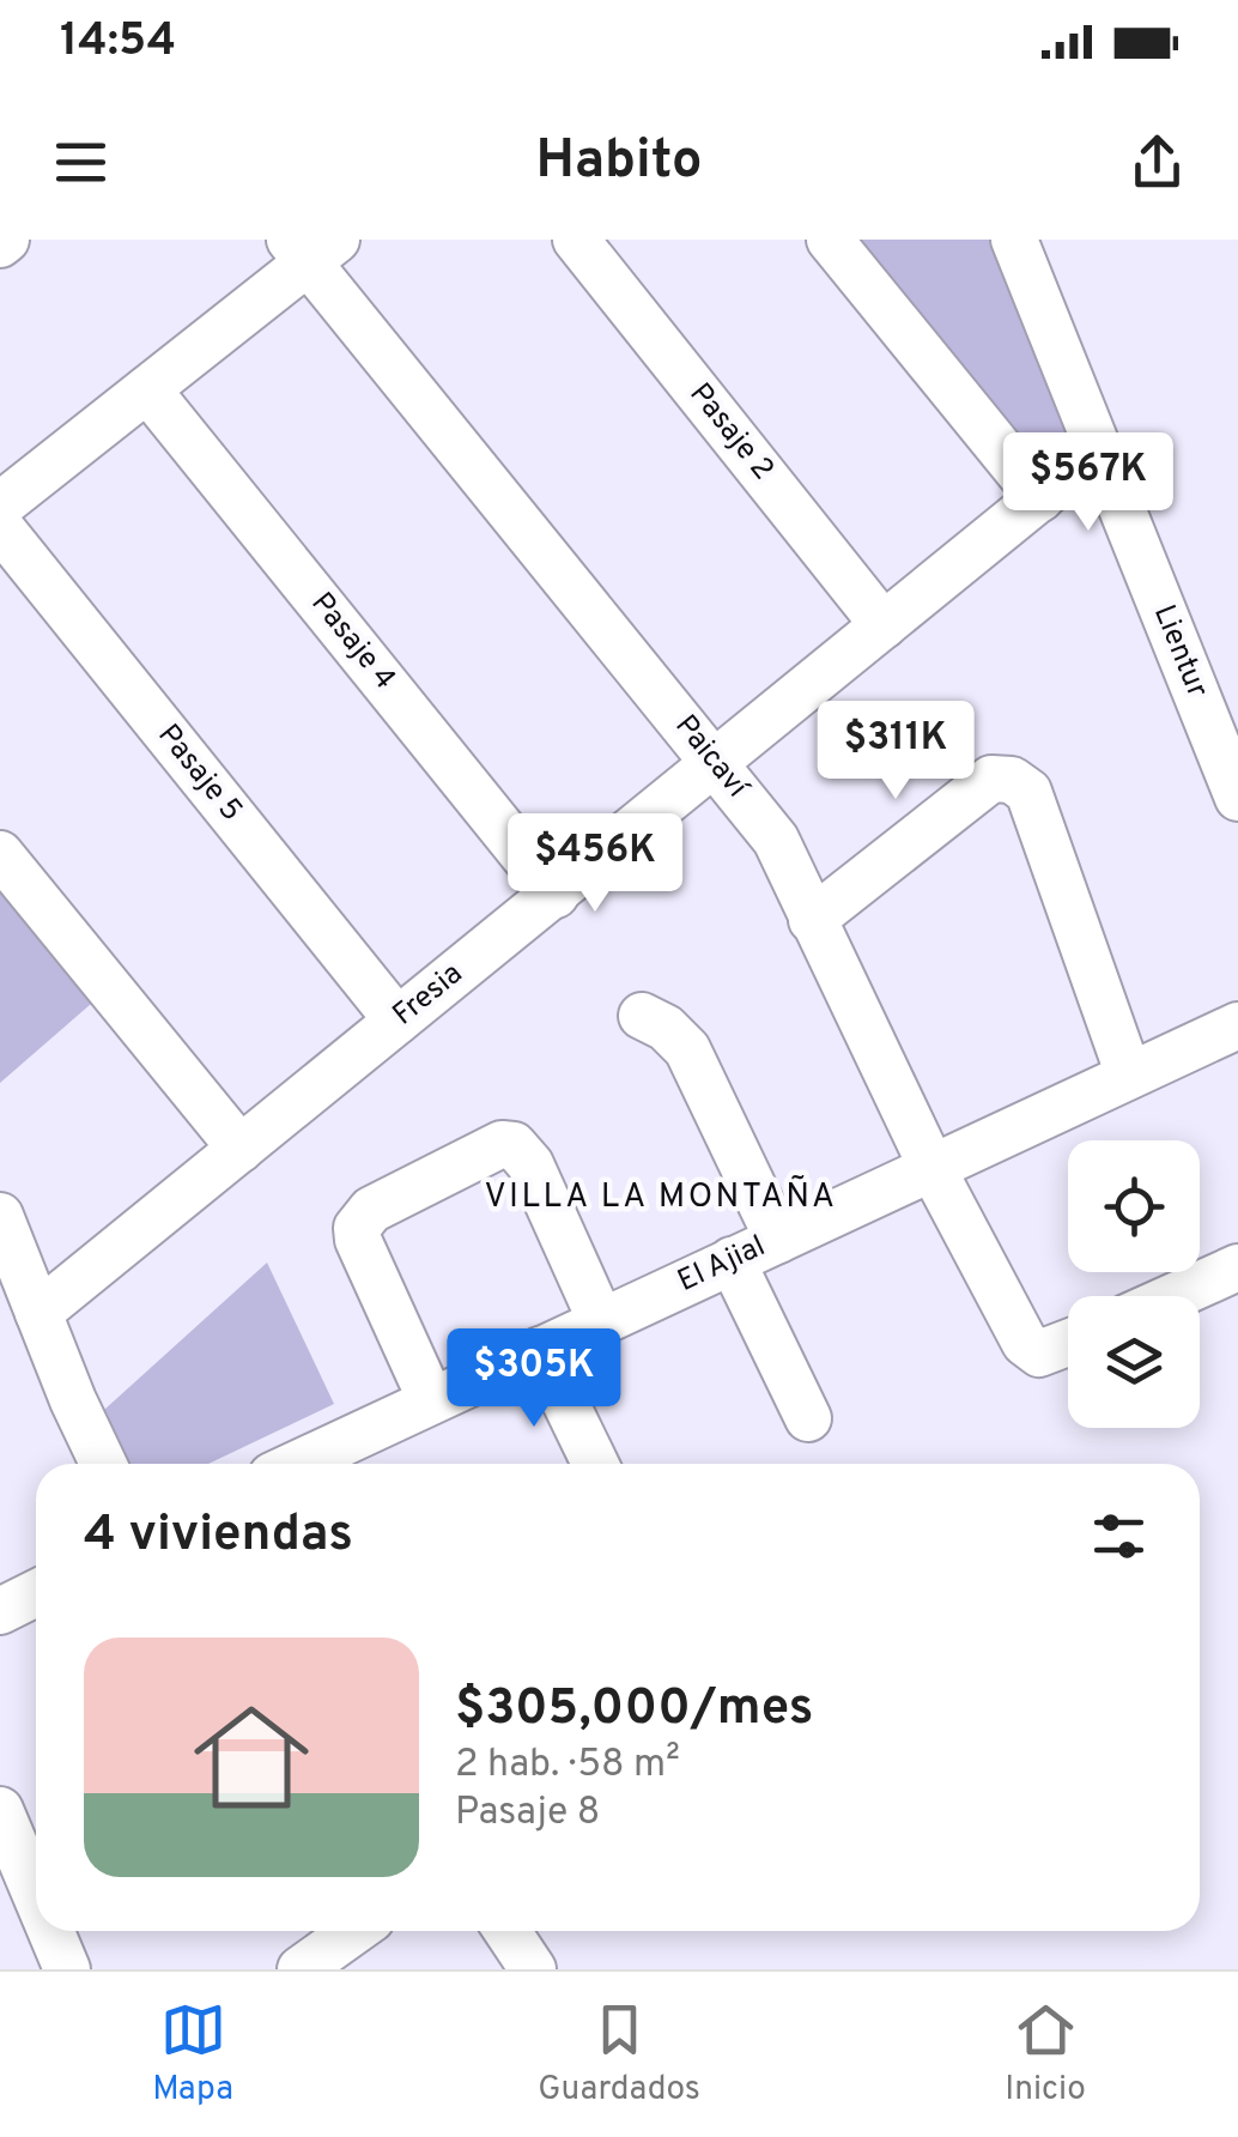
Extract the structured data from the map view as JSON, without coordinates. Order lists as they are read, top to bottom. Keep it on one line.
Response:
{"streets":{"street":["Pasaje 2","Pasaje 4","Lientur","Paicaví","Pasaje 5","Fresia","El Ajial"]},"crossings":[["Pasaje 2","Fresia"],["Pasaje 4","Fresia"],["Lientur","Fresia"],["Paicaví","Fresia"],["Paicaví","El Ajial"],["Pasaje 5","Fresia"]],"districts":["VILLA LA MONTAÑA"],"page":{"status":"14:54","header":"Habito","price":["$567K","$311K","$456K","$305K"],"heading":"4 viviendas","list":[{"name":"$305,000/mes","note":"2 hab. · 58 m² · Pasaje 8"}],"tabs":["Mapa","Guardados","Inicio"]}}
